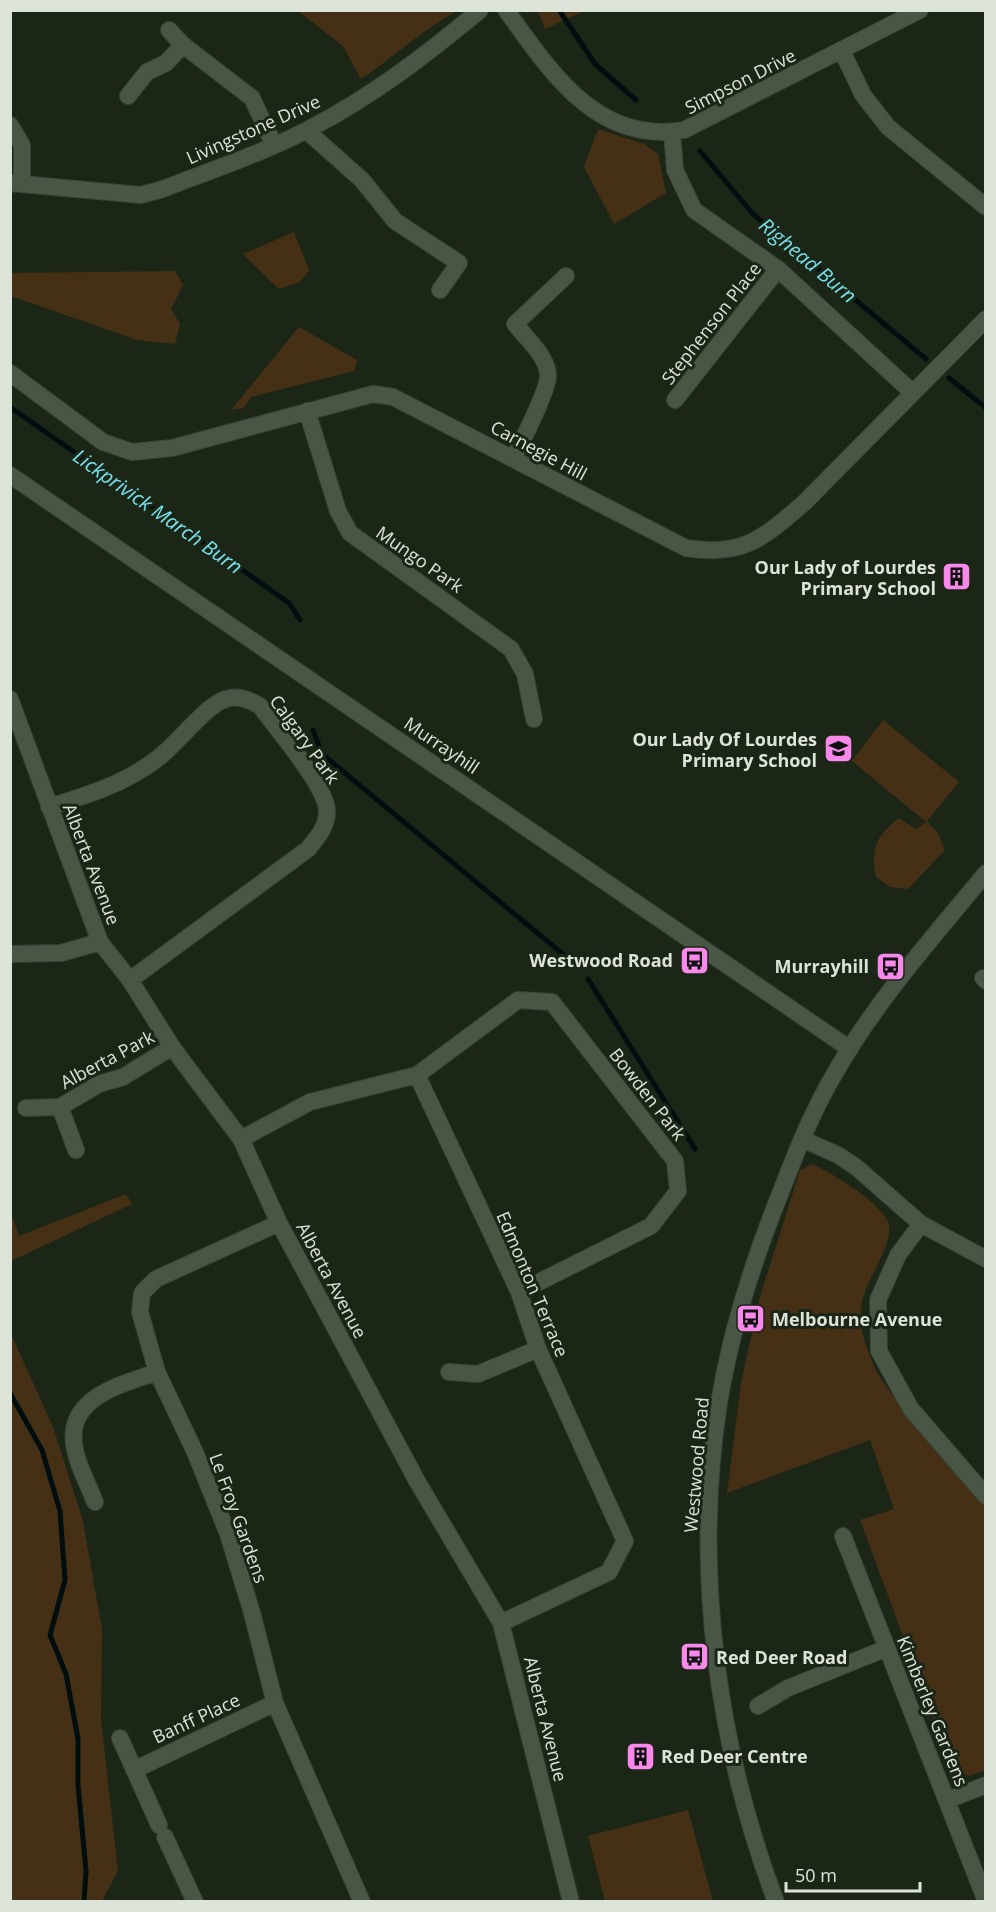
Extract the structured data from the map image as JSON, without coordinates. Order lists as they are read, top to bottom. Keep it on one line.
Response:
{"streets":{"street":["Simpson Drive","Livingstone Drive","Stephenson Place","Carnegie Hill","Mungo Park","Calgary Park","Murrayhill","Alberta Avenue","Alberta Park","Bowden Park","Edmonton Terrace","Westwood Road","Le Froy Gardens","Kimberley Gardens","Banff Place"]},"crossings":[["Carnegie Hill","Mungo Park"],["Calgary Park","Alberta Avenue"],["Murrayhill","Westwood Road"],["Alberta Avenue","Alberta Park"],["Alberta Avenue","Edmonton Terrace"],["Alberta Avenue","Le Froy Gardens"],["Bowden Park","Edmonton Terrace"],["Le Froy Gardens","Banff Place"]],"water":["Righead Burn","Lickprivick March Burn"],"places":{"building":["Our Lady of Lourdes Primary School","Red Deer Centre"],"school or university":["Our Lady Of Lourdes Primary School"],"bus stop":["Westwood Road","Murrayhill","Melbourne Avenue","Red Deer Road"]},"scale_bar":"50 m"}
